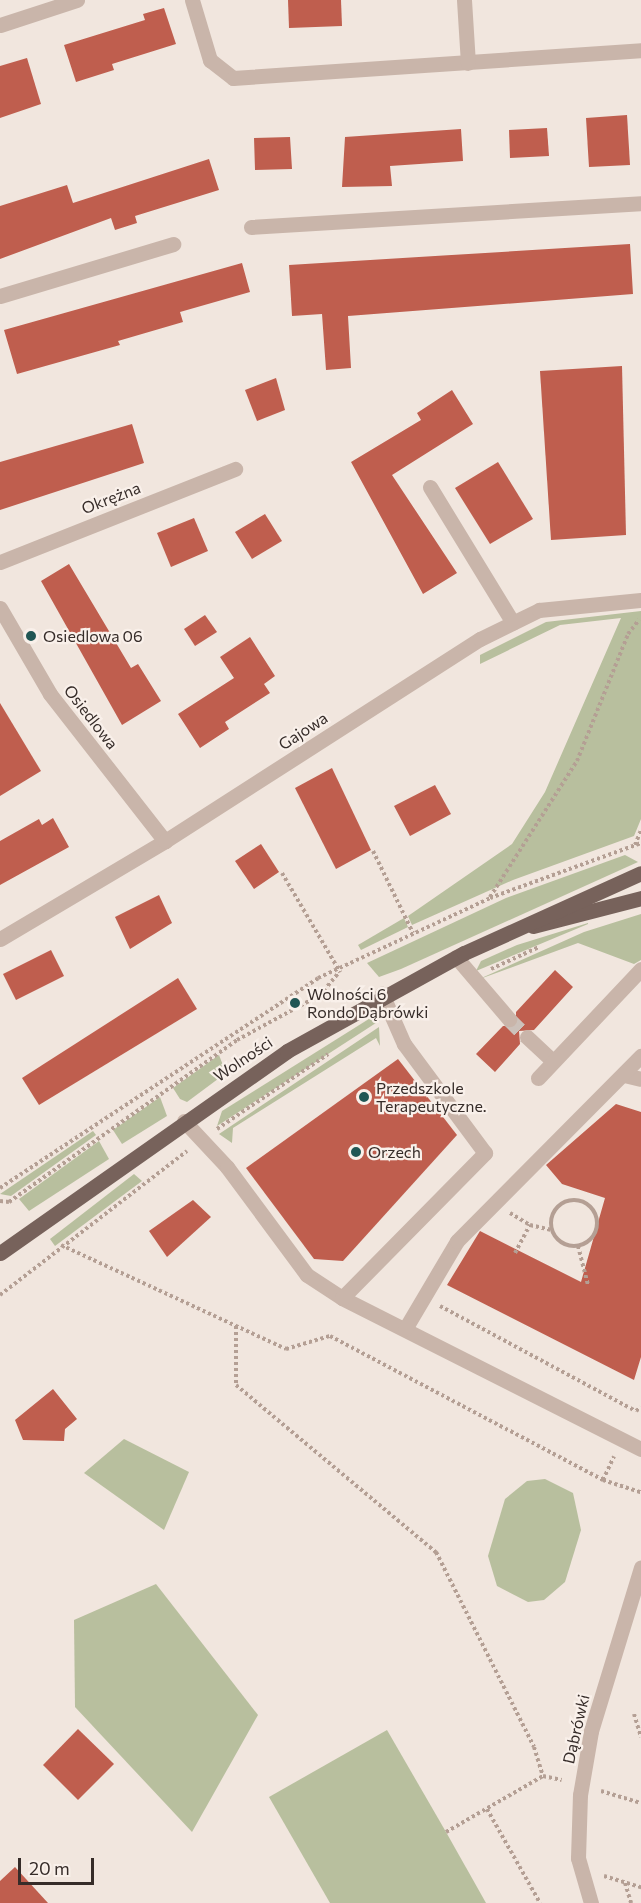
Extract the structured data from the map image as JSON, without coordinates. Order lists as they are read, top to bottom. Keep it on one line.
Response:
{"streets":{"main road":["Wolności"],"street":["Okrężna","Osiedlowa","Gajowa","Dąbrówki"]},"crossings":[["Osiedlowa","Gajowa"]],"places":["Osiedlowa 06","Wolności 6 Rondo Dąbrówki","Przedszkole Terapeutyczne.","Orzech"],"scale_bar":"20 m"}
